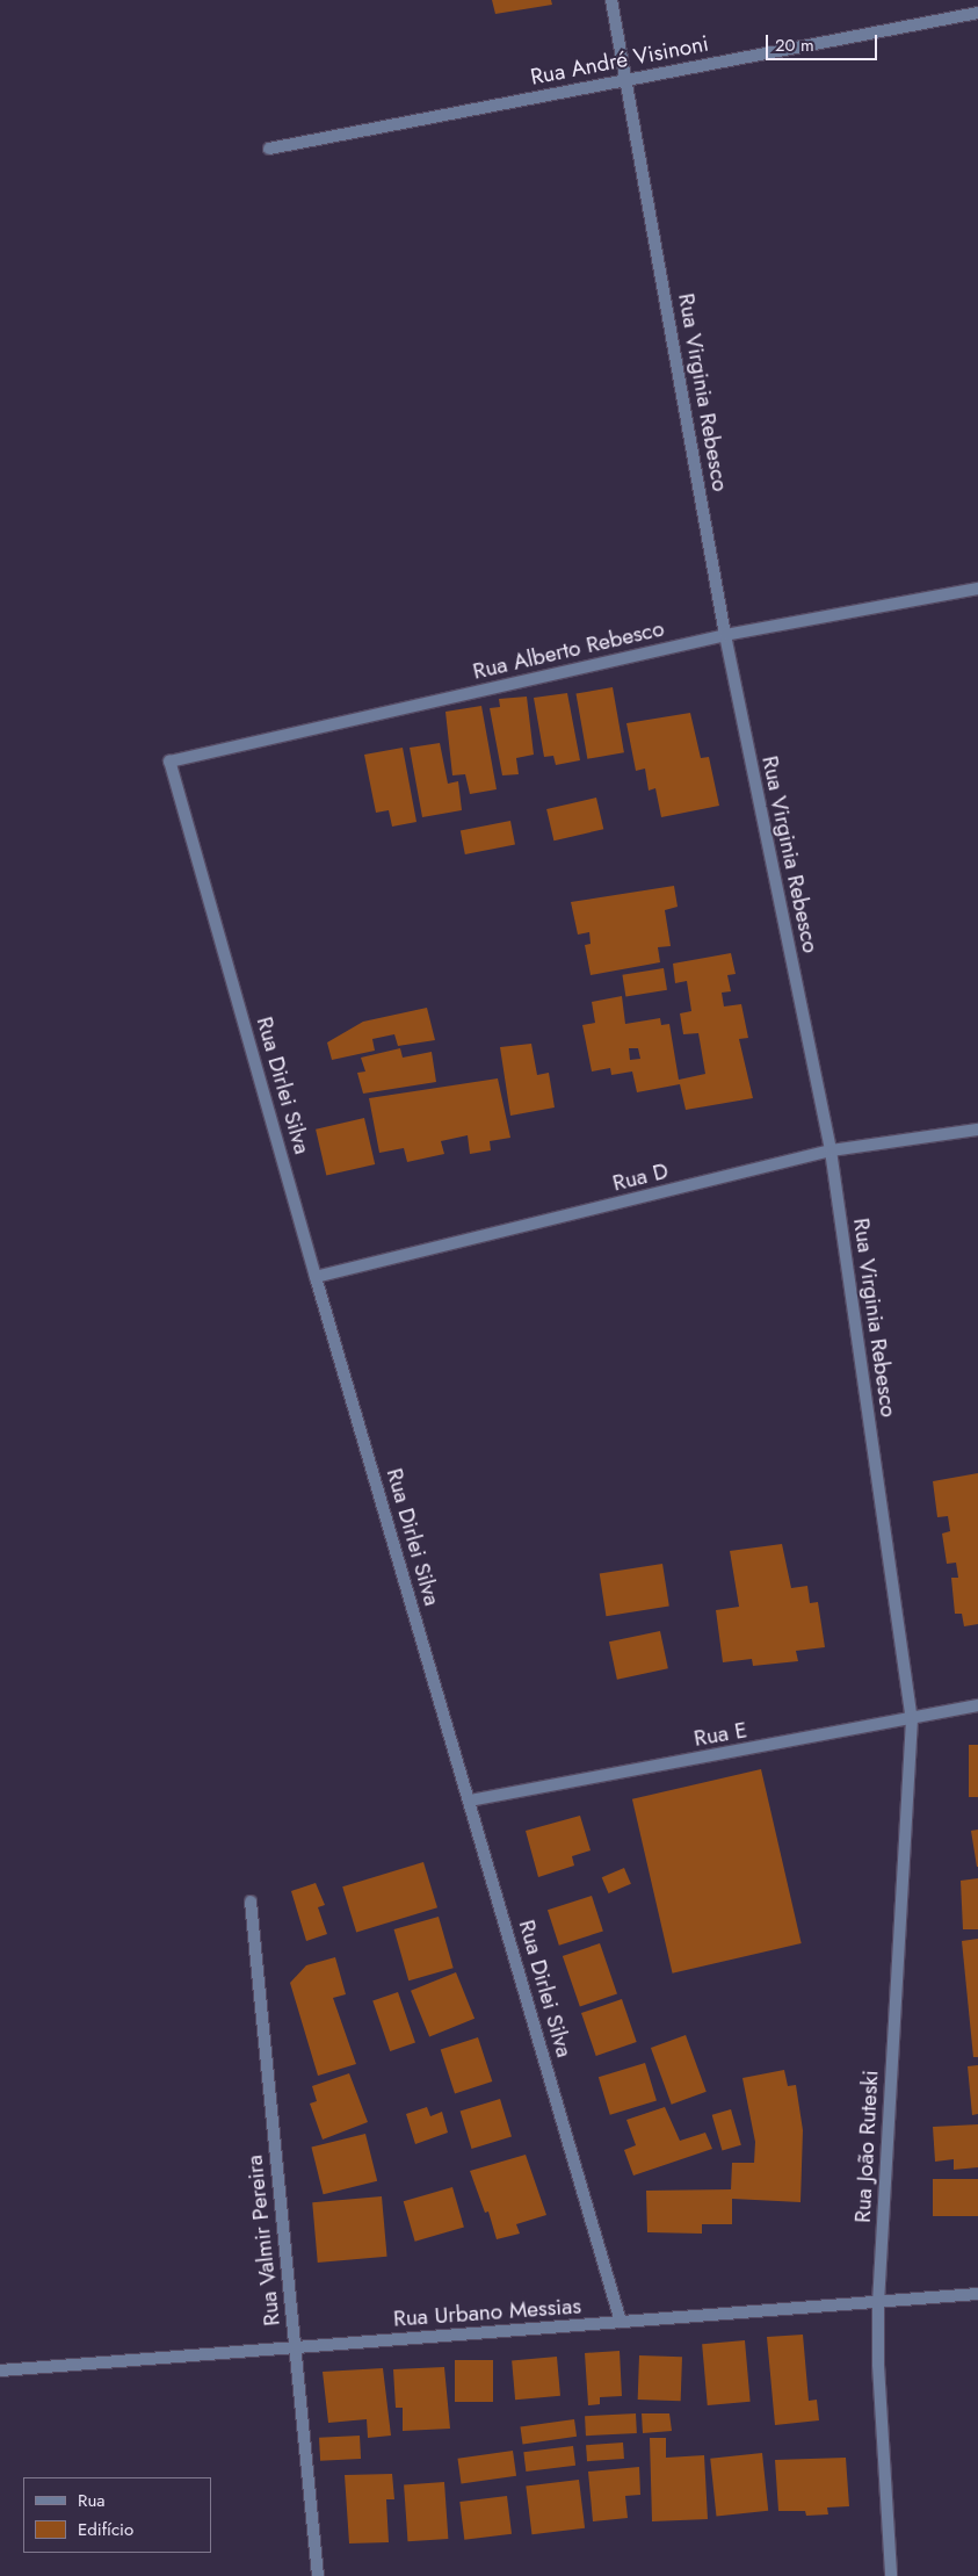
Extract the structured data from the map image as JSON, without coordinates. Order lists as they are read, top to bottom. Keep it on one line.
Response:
{"streets":{"street":["Rua André Visinoni","Rua Virginia Rebesco","Rua Alberto Rebesco","Rua Dirlei Silva","Rua D","Rua E","Rua João Ruteski","Rua Valmir Pereira","Rua Urbano Messias"]},"crossings":[["Rua André Visinoni","Rua Virginia Rebesco"],["Rua Virginia Rebesco","Rua Alberto Rebesco"],["Rua Virginia Rebesco","Rua D"],["Rua Virginia Rebesco","Rua E"],["Rua Virginia Rebesco","Rua João Ruteski"],["Rua Alberto Rebesco","Rua Dirlei Silva"],["Rua Dirlei Silva","Rua D"],["Rua Dirlei Silva","Rua E"],["Rua Dirlei Silva","Rua Urbano Messias"],["Rua E","Rua João Ruteski"],["Rua João Ruteski","Rua Urbano Messias"],["Rua Valmir Pereira","Rua Urbano Messias"]],"legend":["Rua","Edifício"],"scale_bar":"20 m"}
